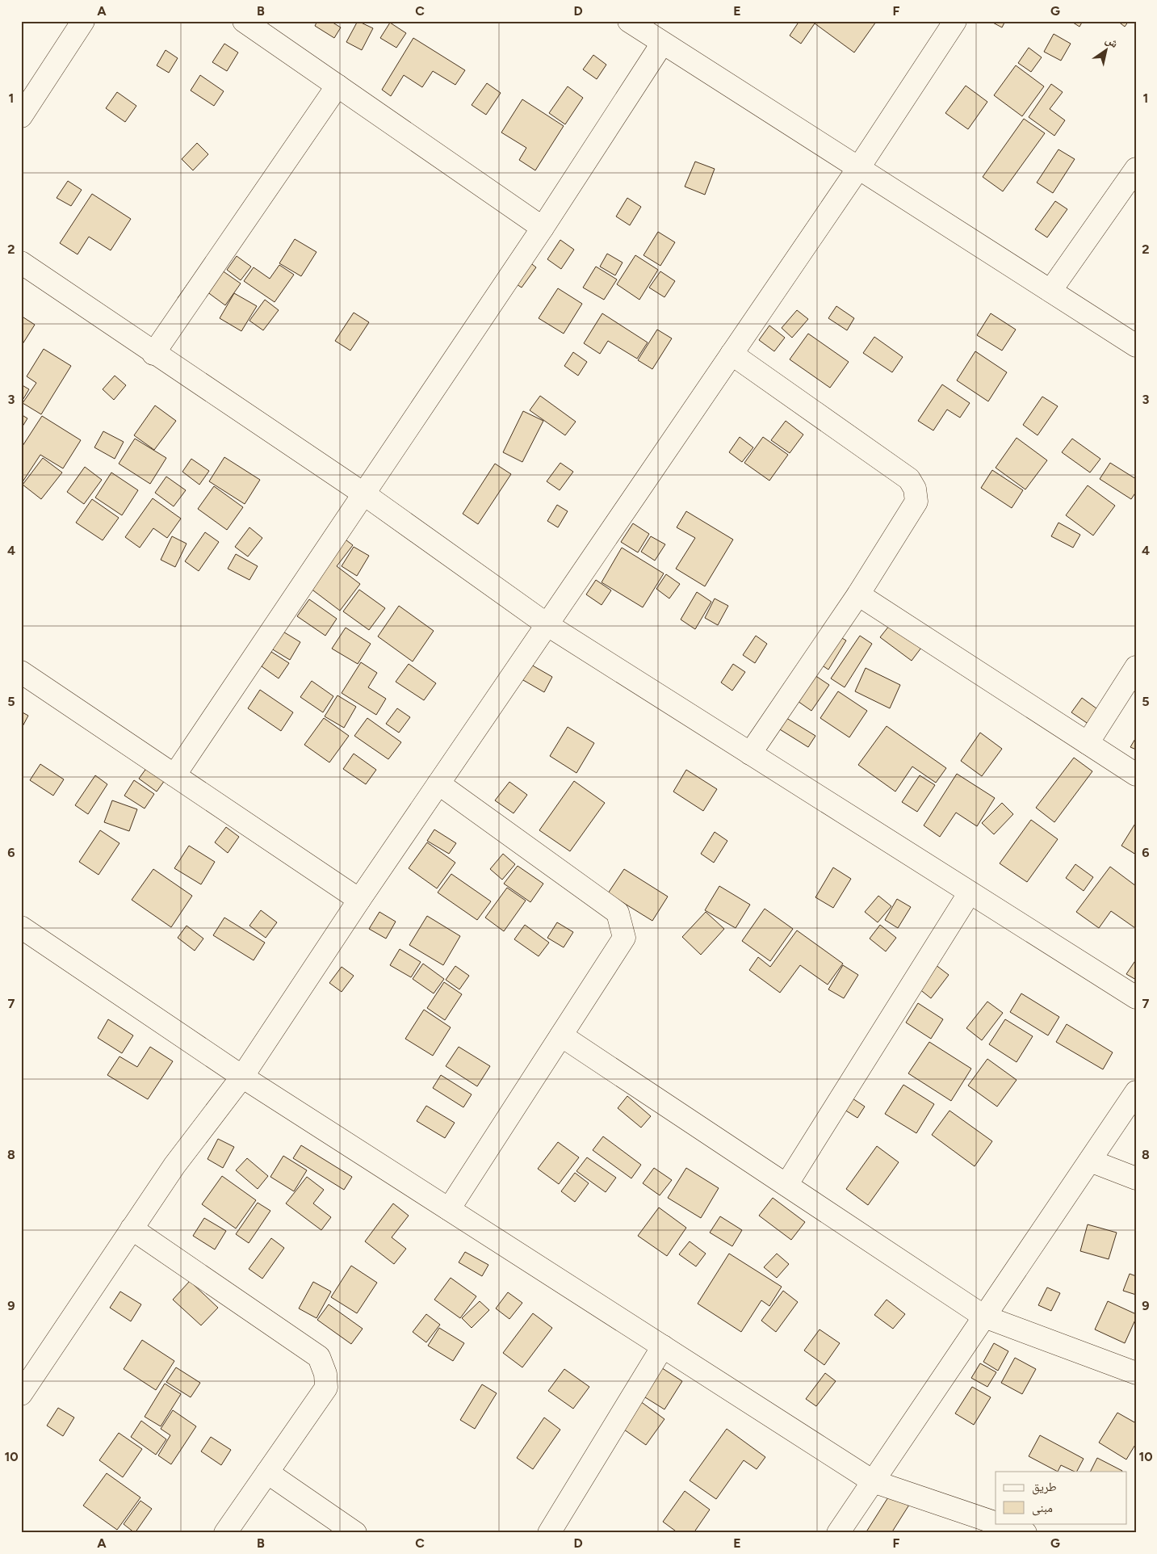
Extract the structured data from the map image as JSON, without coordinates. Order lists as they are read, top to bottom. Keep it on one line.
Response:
{"legend":["طريق","مبنى"],"north":"top right","grid":{"columns":["A","B","C","D","E","F","G"],"rows":["1","2","3","4","5","6","7","8","9","10"]}}
